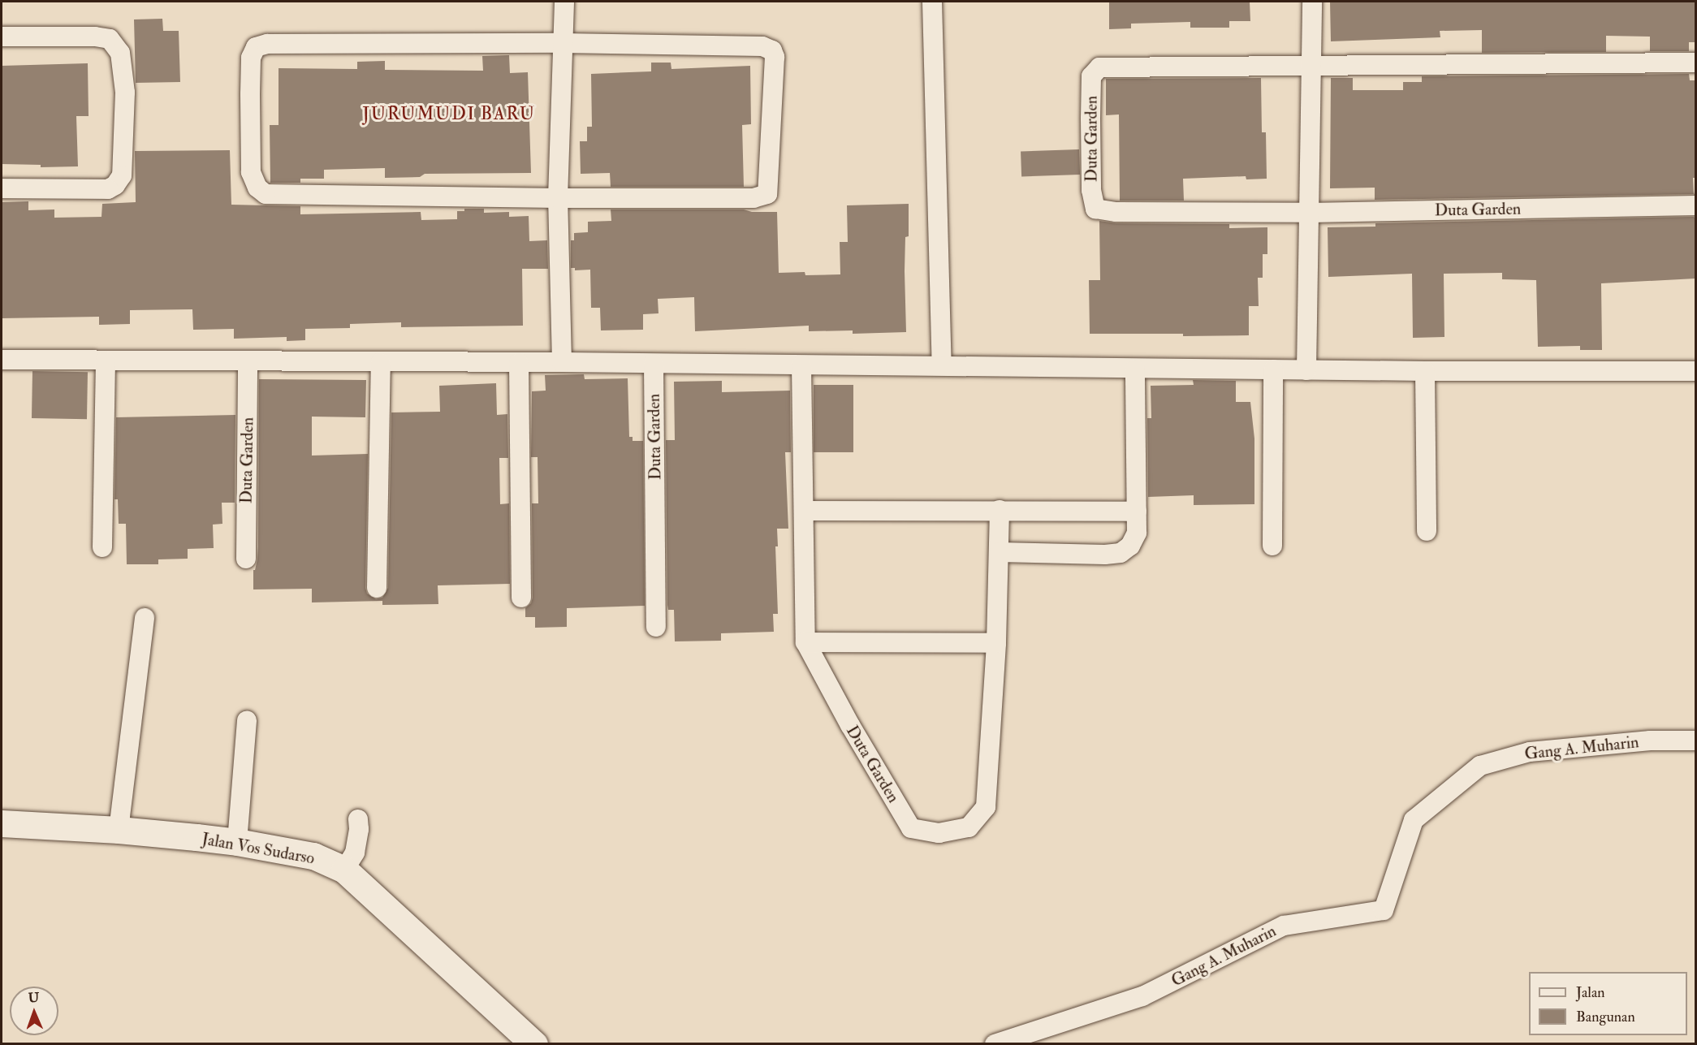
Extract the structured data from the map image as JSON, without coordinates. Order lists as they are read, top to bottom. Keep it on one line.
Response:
{"streets":{"street":["Duta Garden","Gang A. Muharin","Jalan Vos Sudarso"]},"districts":["JURUMUDI BARU"],"legend":["Jalan","Bangunan"],"north":"top"}
